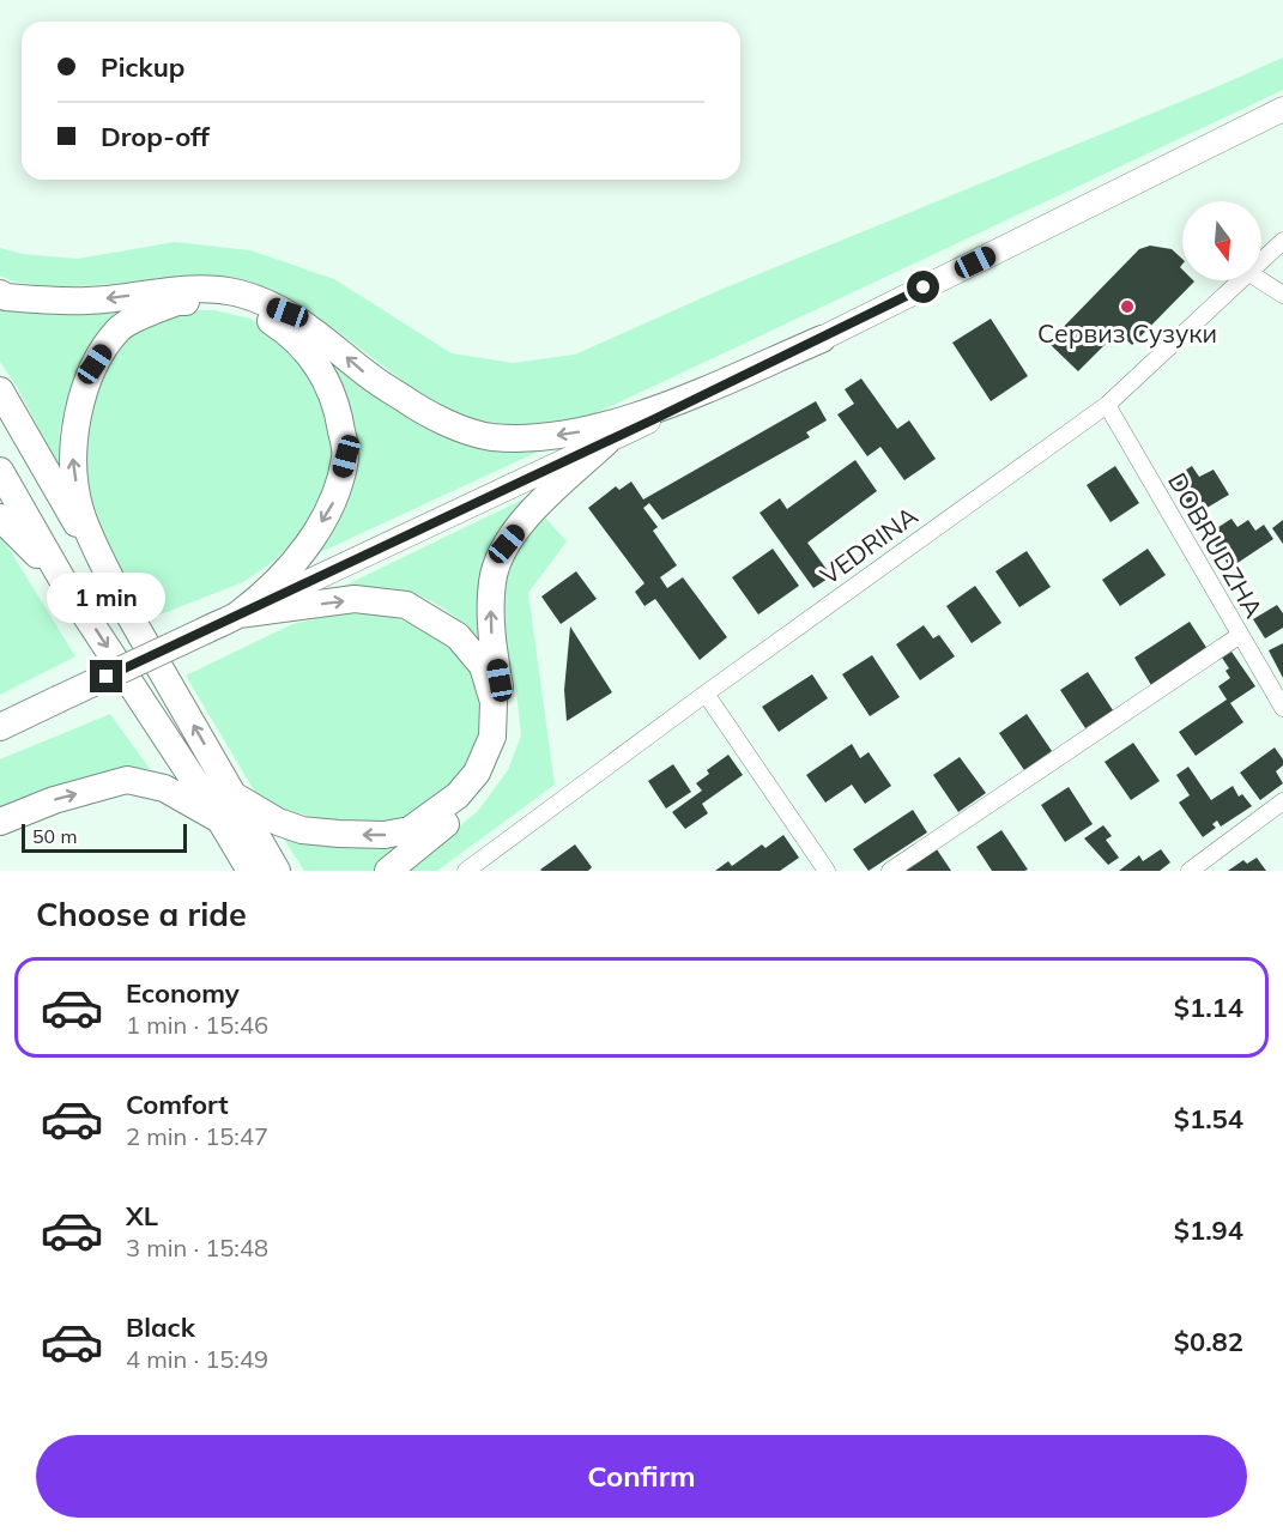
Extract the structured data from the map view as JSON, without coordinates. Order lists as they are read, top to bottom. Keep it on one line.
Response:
{"streets":{"street":["VEDRINA","DOBRUDZHA"]},"crossings":[["VEDRINA","DOBRUDZHA"]],"places":["Сервиз Сузуки"],"scale_bar":"50 m","north":"bottom","page":{"banner":["Pickup","Drop-off"],"bubble":"1 min","scale":"50 m","heading":"Choose a ride","list":[{"name":"Economy","note":"1 min · 15:46","value":"$1.14"},{"name":"Comfort","note":"2 min · 15:47","value":"$1.54"},{"name":"XL","note":"3 min · 15:48","value":"$1.94"},{"name":"Black","note":"4 min · 15:49","value":"$0.82"}],"buttons":"Confirm"}}
